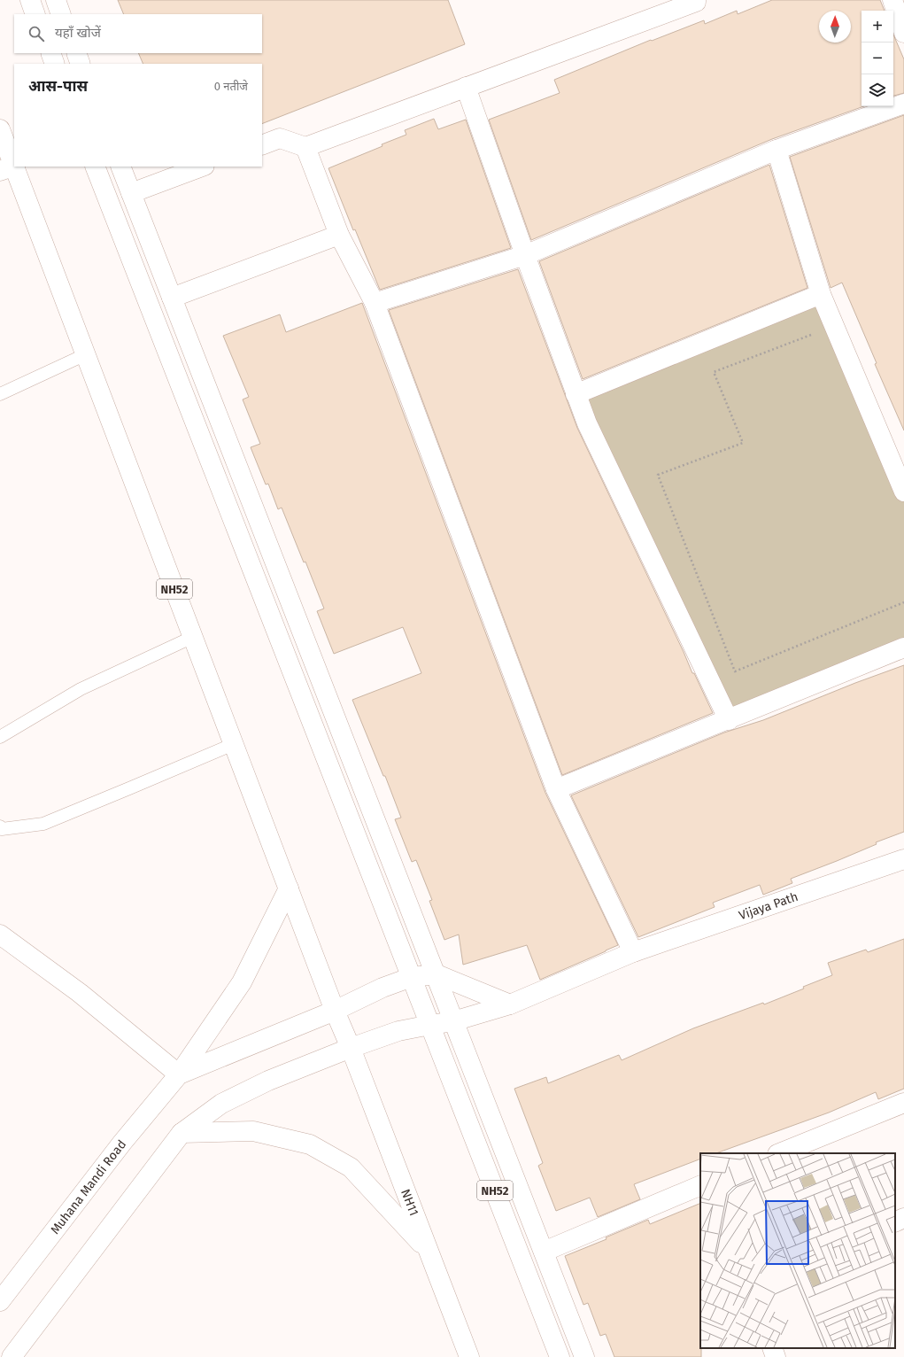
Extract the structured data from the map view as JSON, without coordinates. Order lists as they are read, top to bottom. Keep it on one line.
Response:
{"streets":{"main road":["NH52","Vijaya Path","Muhana Mandi Road","NH11"]},"crossings":[["NH52","Vijaya Path"],["NH52","Muhana Mandi Road"],["NH52","NH11"],["Vijaya Path","NH11"]],"north":"top","page":{"map_buttons":["+","−"],"search":"यहाँ खोजें","heading":["आस-पास","0 नतीजे"]}}
